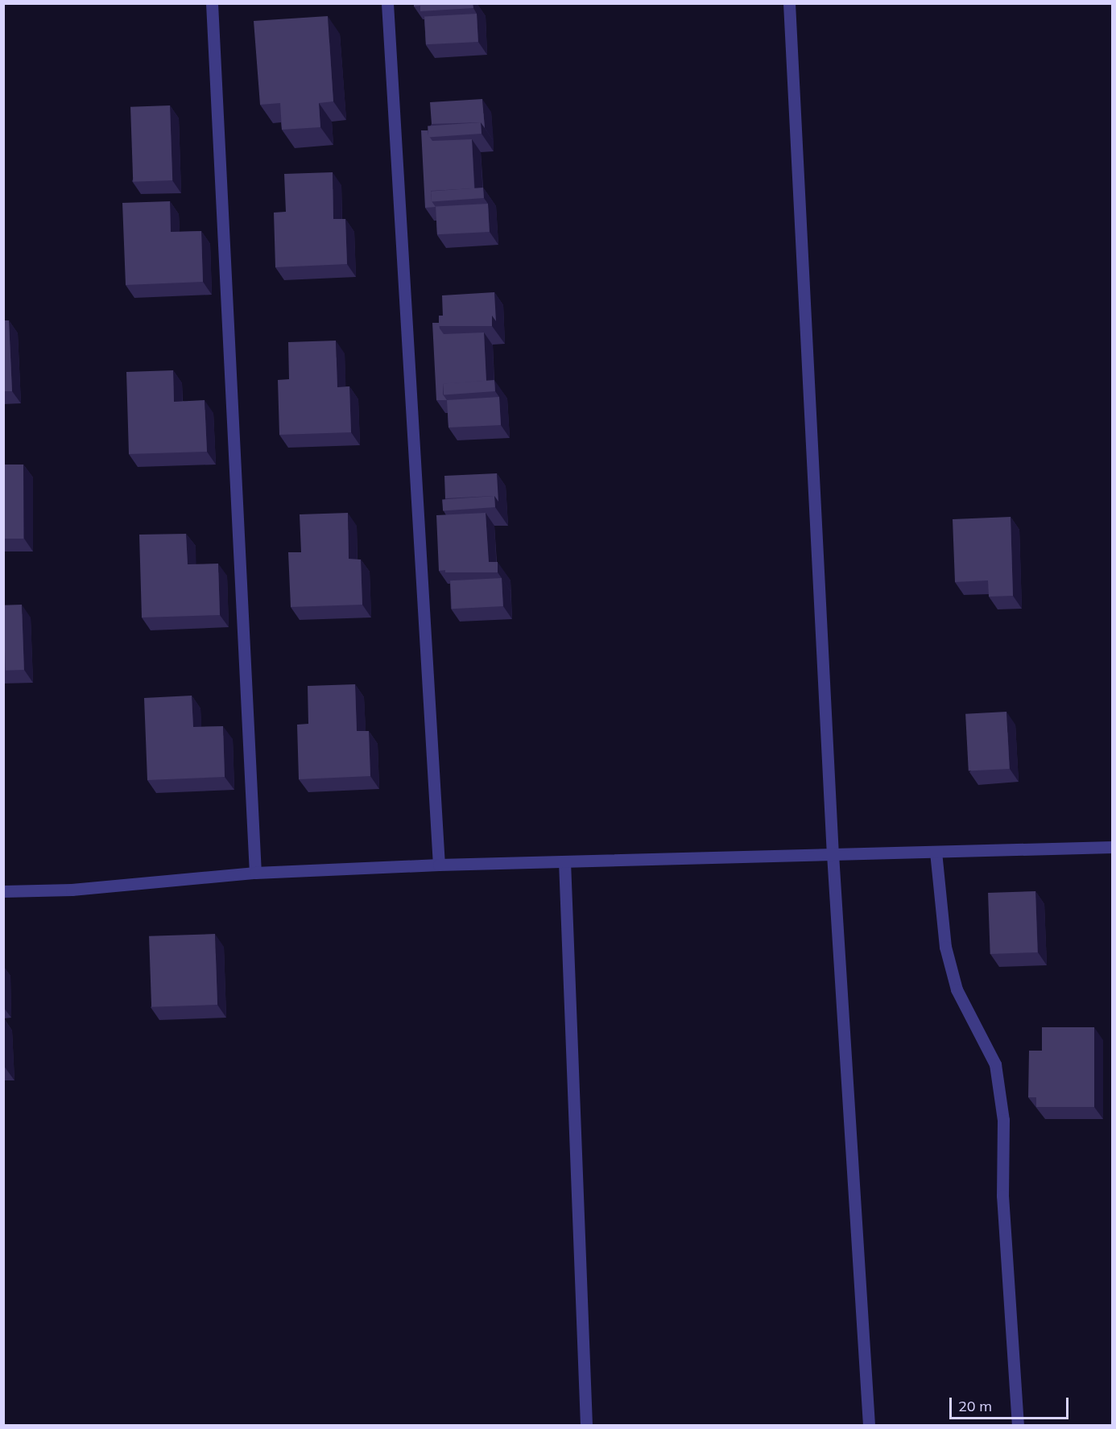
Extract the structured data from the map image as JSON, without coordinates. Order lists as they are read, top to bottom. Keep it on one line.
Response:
{"scale_bar":"20 m"}
